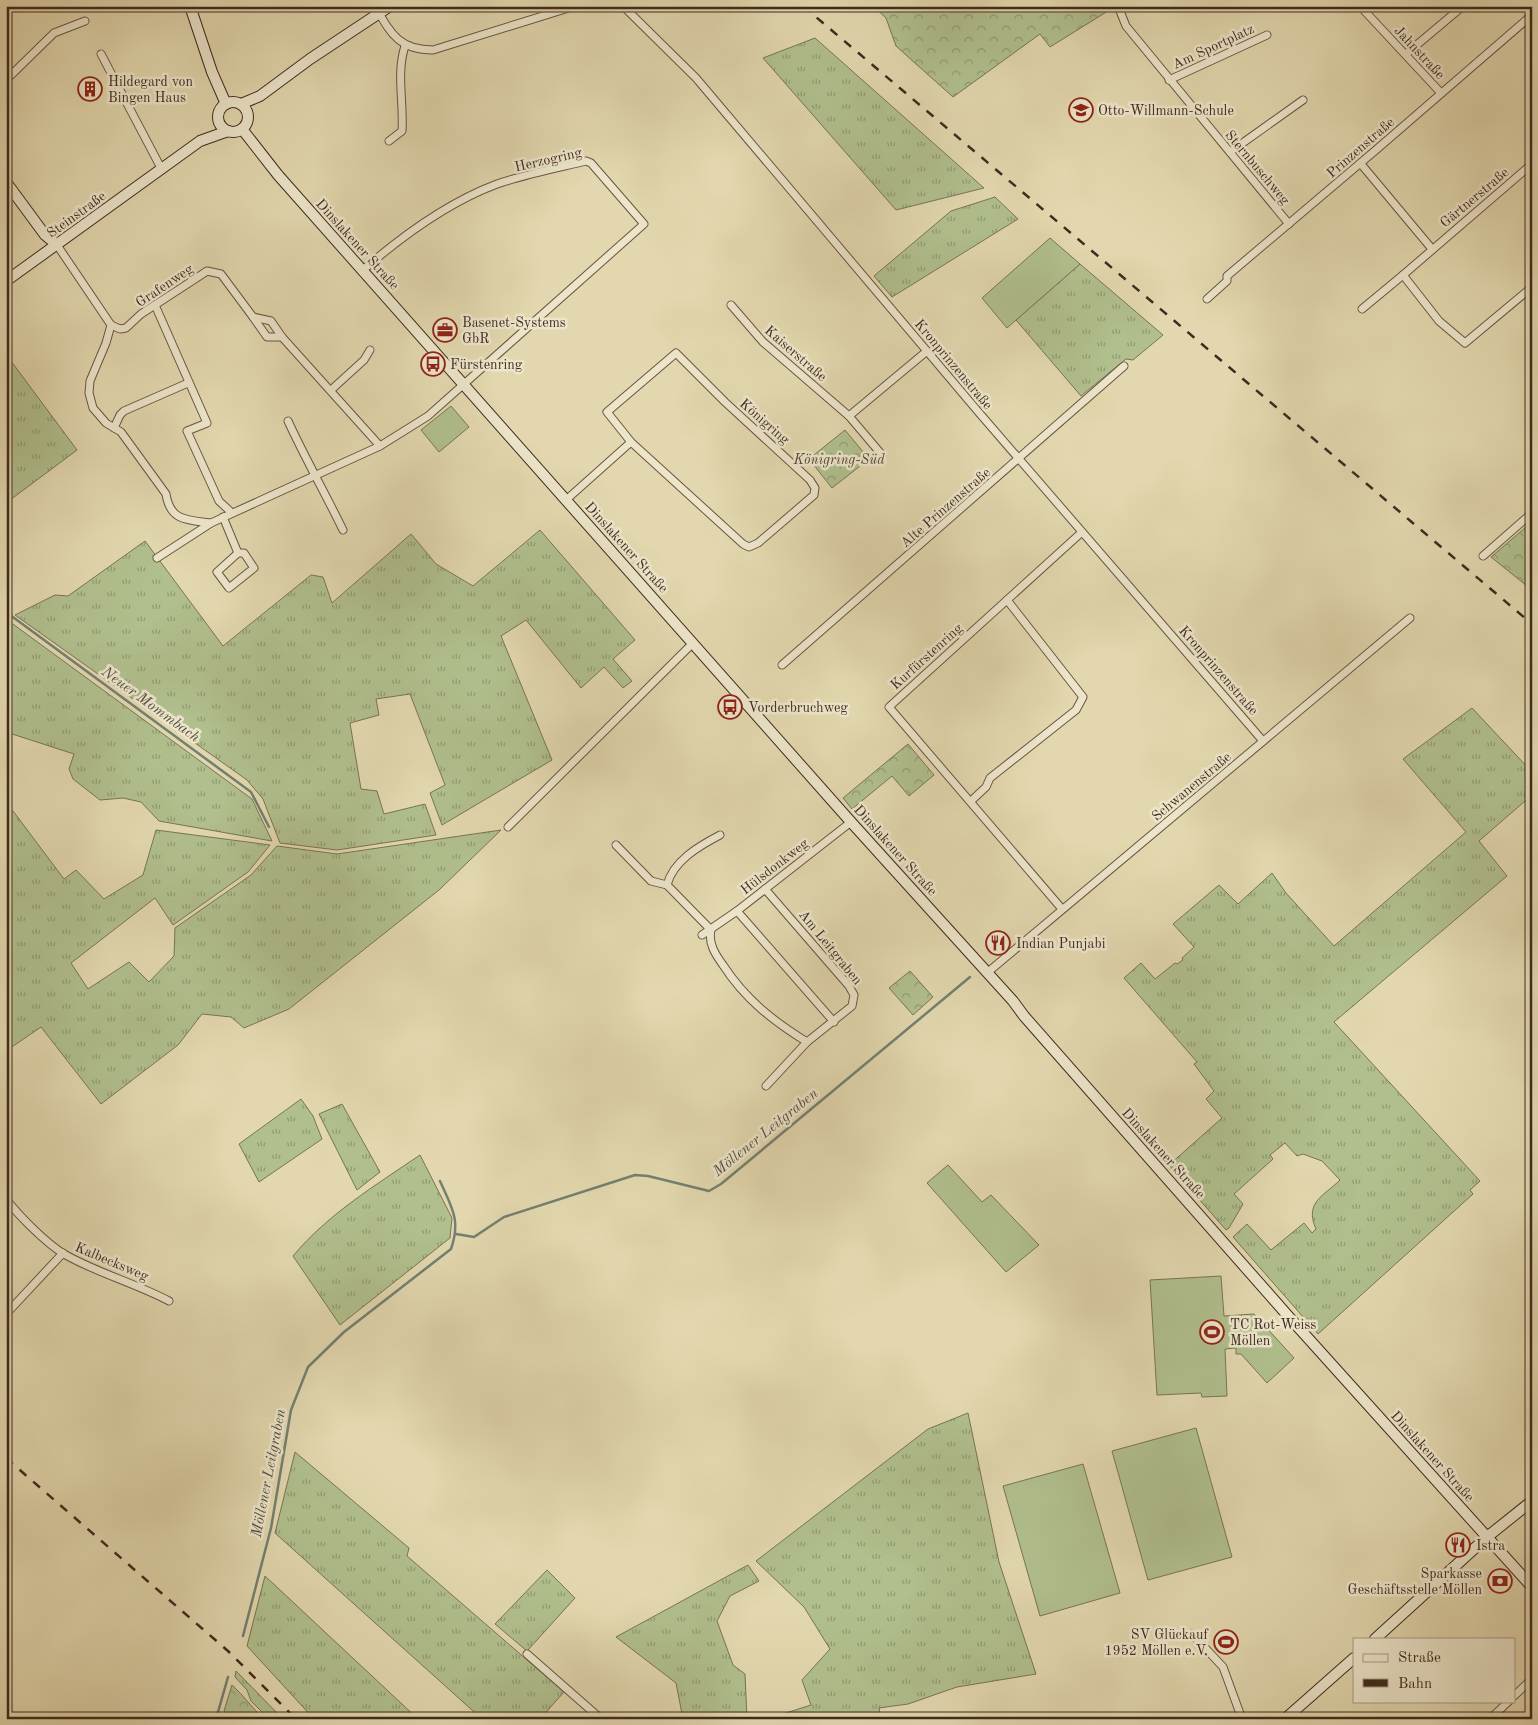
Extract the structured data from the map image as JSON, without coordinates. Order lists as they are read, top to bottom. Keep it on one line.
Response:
{"streets":{"main road":["Steinstraße","Dinslakener Straße"],"street":["Am Sportplatz","Jahnstraße","Prinzenstraße","Herzogring","Sternbuschweg","Gärtnerstraße","Grafenweg","Kaiserstraße","Kronprinzenstraße","Königring","Alte Prinzenstraße","Kurfürstenring","Schwanenstraße","Hülsdonkweg","Am Leitgraben","Kalbecksweg"]},"crossings":[["Am Sportplatz","Sternbuschweg"],["Jahnstraße","Prinzenstraße"],["Prinzenstraße","Sternbuschweg"],["Herzogring","Dinslakener Straße"],["Steinstraße","Dinslakener Straße"],["Dinslakener Straße","Schwanenstraße"],["Dinslakener Straße","Hülsdonkweg"],["Kronprinzenstraße","Alte Prinzenstraße"],["Kronprinzenstraße","Kurfürstenring"],["Kronprinzenstraße","Schwanenstraße"],["Kurfürstenring","Schwanenstraße"],["Hülsdonkweg","Am Leitgraben"]],"water":["Neuer Mommbach","Möllener Leitgraben"],"parks":["Königring-Süd"],"places":{"building":["Hildegard von Bingen Haus"],"school or university":["Otto-Willmann-Schule"],"office":["Basenet-Systems GbR"],"bus stop":["Fürstenring","Vorderbruchweg"],"restaurant":["Indian Punjabi","Istra"],"sports":["TC Rot-Weiss Möllen","SV Glückauf 1952 Möllen e.V."],"bank":["Sparkasse Geschäftsstelle Möllen"]},"legend":["Straße","Bahn"]}
